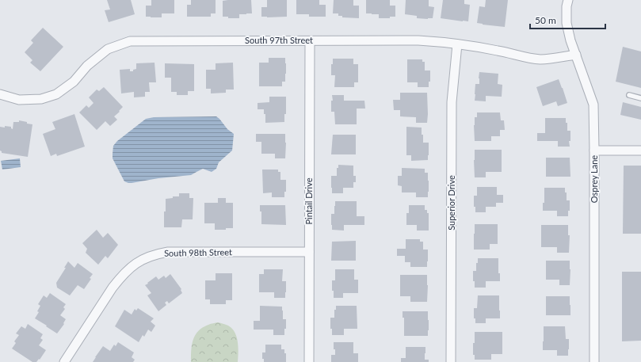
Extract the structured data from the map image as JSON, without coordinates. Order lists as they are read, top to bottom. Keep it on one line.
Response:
{"streets":{"street":["South 97th Street","Osprey Lane","Pintail Drive","Superior Drive","South 98th Street"]},"crossings":[["South 97th Street","Osprey Lane"],["South 97th Street","Pintail Drive"],["South 97th Street","Superior Drive"],["Pintail Drive","South 98th Street"]],"scale_bar":"50 m"}
